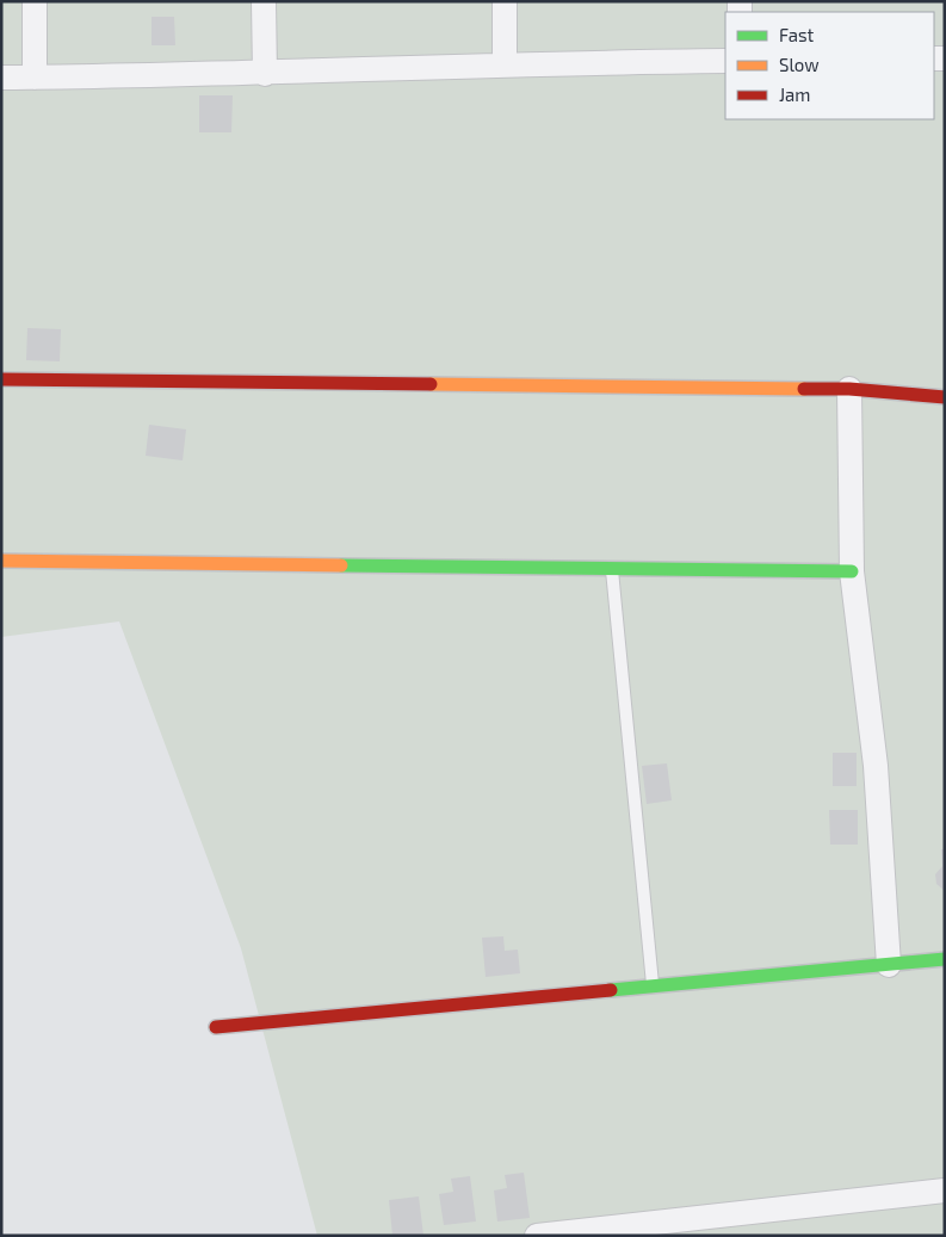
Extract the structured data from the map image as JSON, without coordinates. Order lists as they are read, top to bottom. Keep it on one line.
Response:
{"legend":["Fast","Slow","Jam"]}
